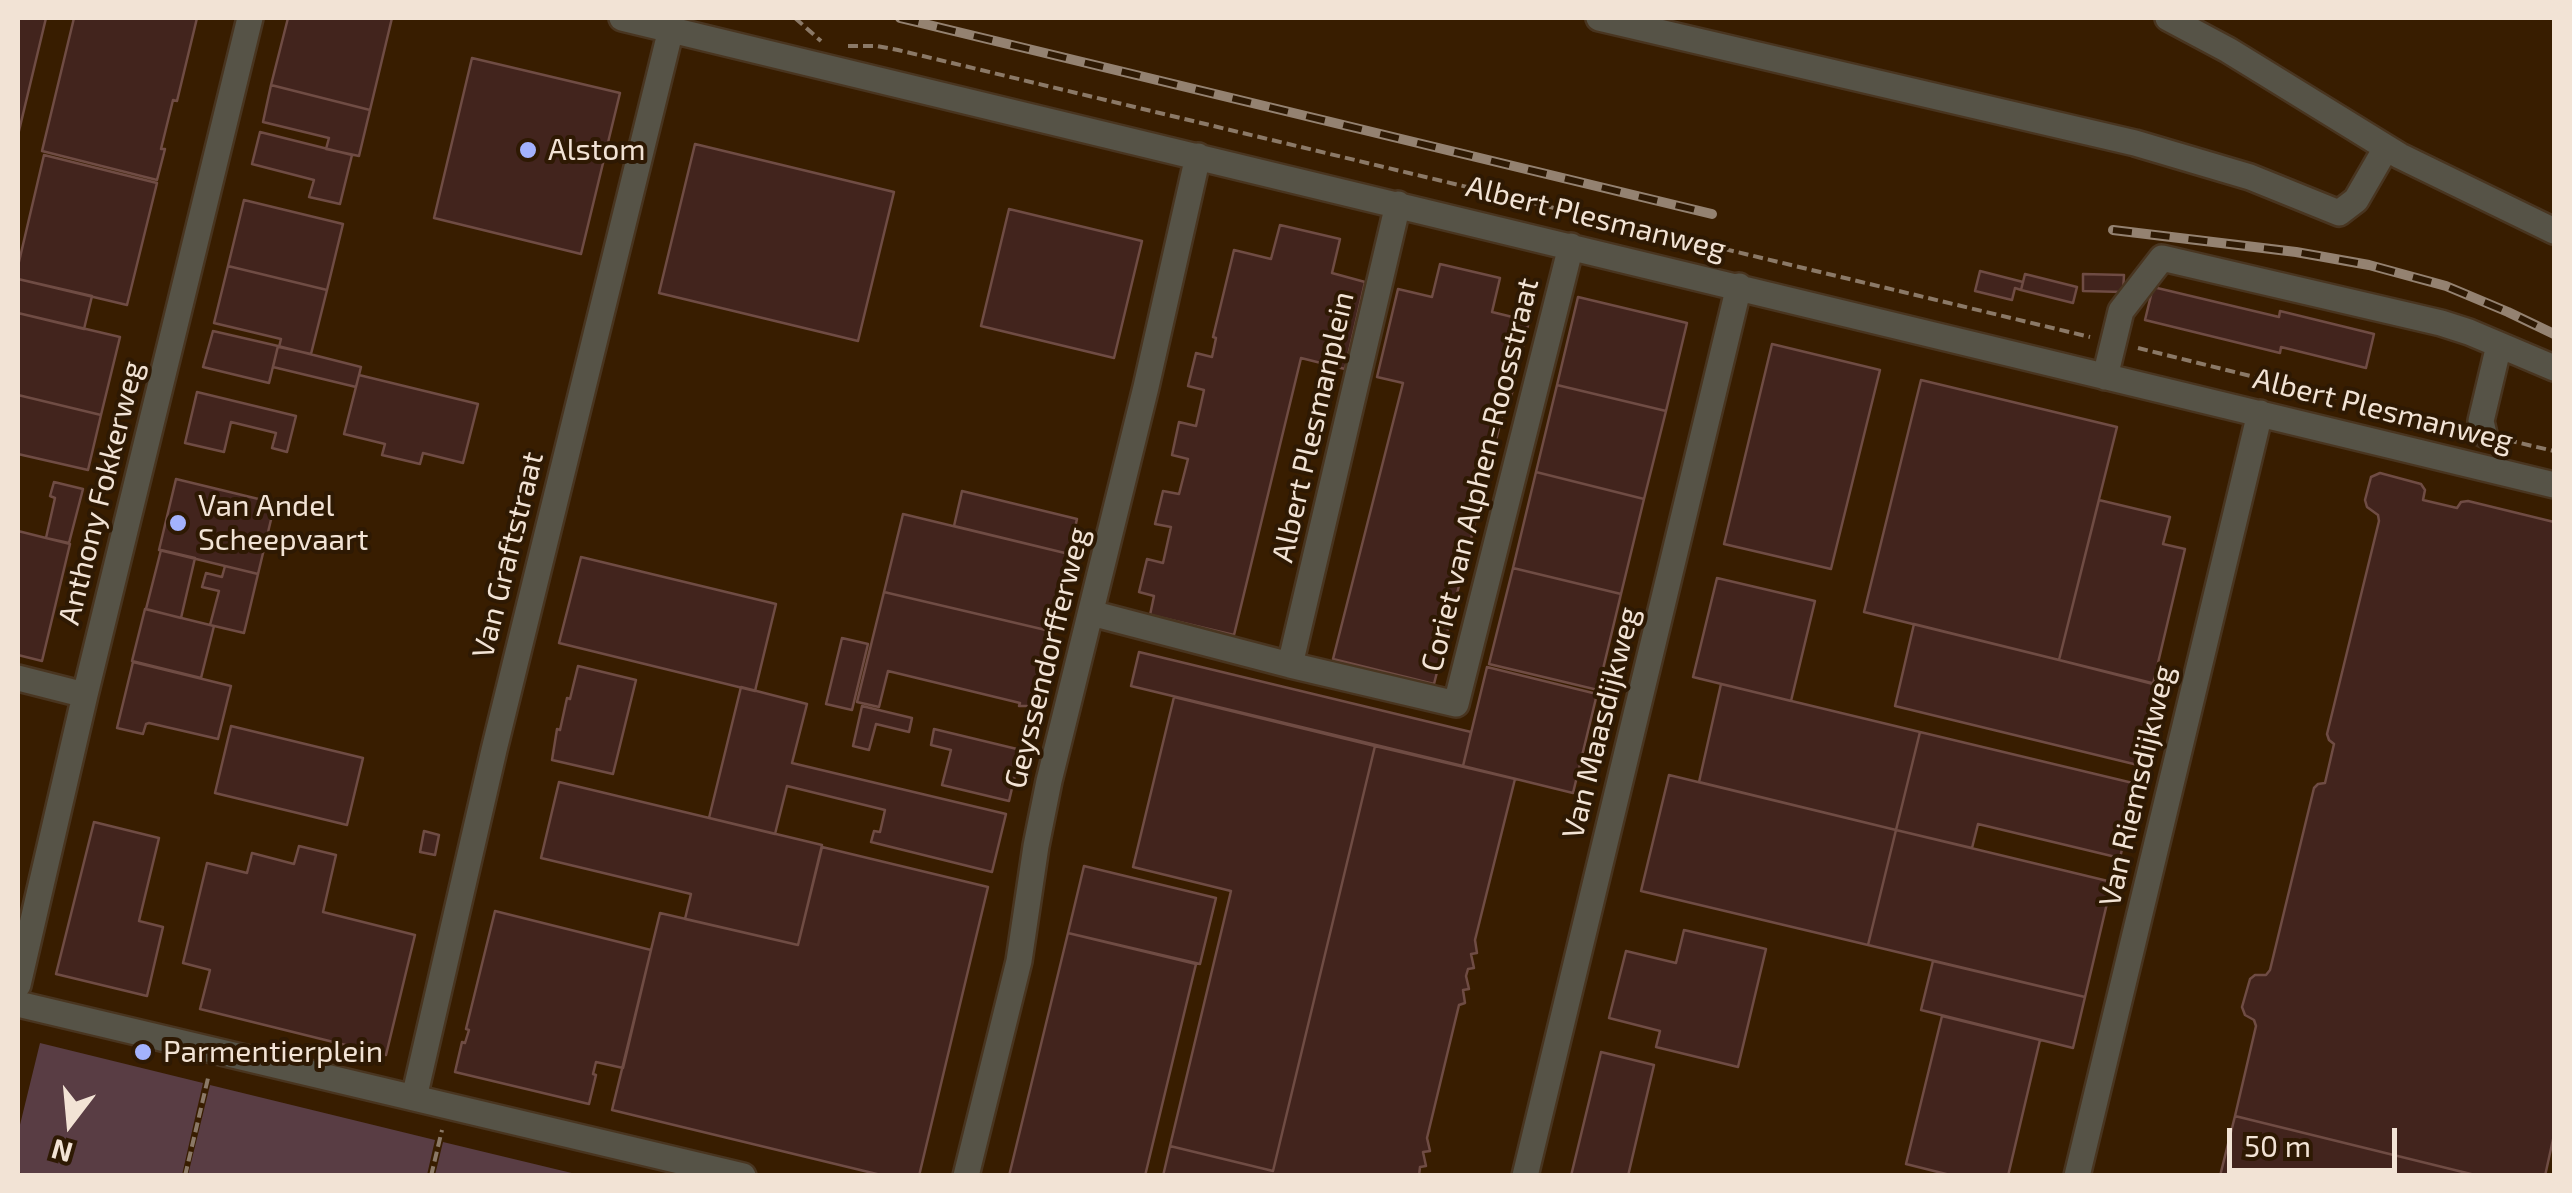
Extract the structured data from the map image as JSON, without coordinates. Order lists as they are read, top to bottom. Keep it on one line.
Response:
{"streets":{"street":["Albert Plesmanweg","Albert Plesmanplein","Coriet van Alphen-Roosstraat","Anthony Fokkerweg","Van Graftstraat","Geyssendorfferweg","Van Maasdijkweg","Van Riemsdijkweg"]},"crossings":[["Albert Plesmanweg","Albert Plesmanplein"],["Albert Plesmanweg","Coriet van Alphen-Roosstraat"],["Albert Plesmanweg","Van Graftstraat"],["Albert Plesmanweg","Geyssendorfferweg"],["Albert Plesmanweg","Van Maasdijkweg"],["Albert Plesmanweg","Van Riemsdijkweg"],["Albert Plesmanplein","Coriet van Alphen-Roosstraat"],["Coriet van Alphen-Roosstraat","Geyssendorfferweg"]],"places":["Alstom","Van Andel Scheepvaart","Parmentierplein"],"scale_bar":"50 m","north":"bottom"}
